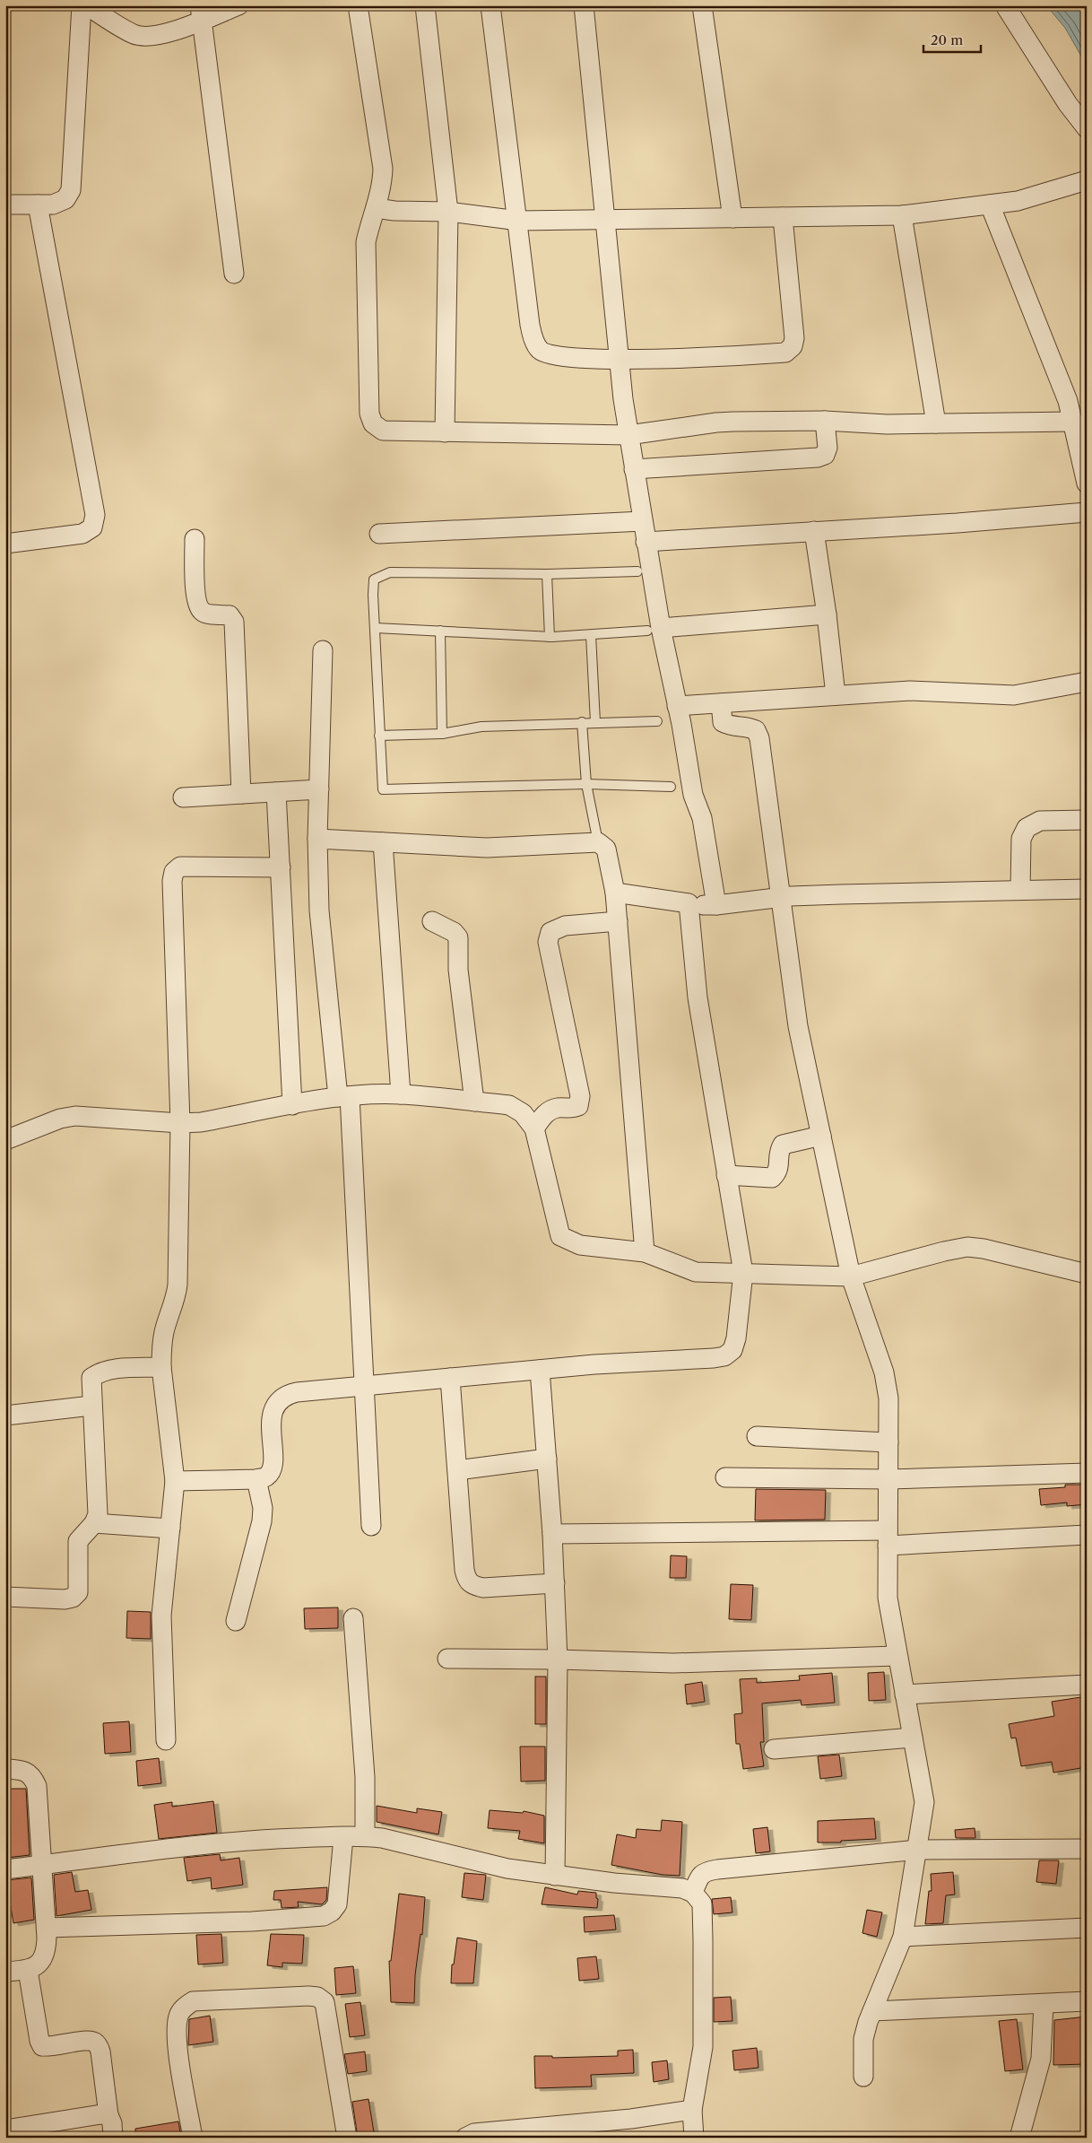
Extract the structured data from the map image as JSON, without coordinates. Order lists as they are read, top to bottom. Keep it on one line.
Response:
{"scale_bar":"20 m"}
